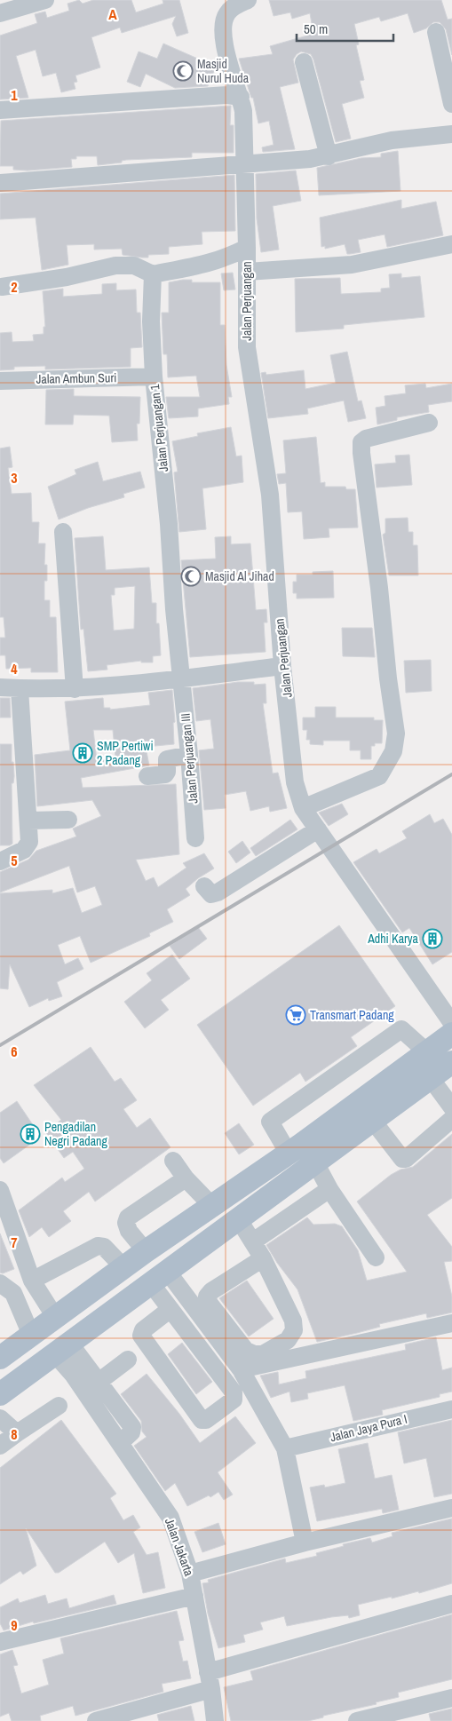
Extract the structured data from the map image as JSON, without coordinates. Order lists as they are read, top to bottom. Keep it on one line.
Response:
{"streets":{"street":["Jalan Perjuangan","Jalan Ambun Suri","Jalan Perjuangan 1","Jalan Perjuangan III","Jalan Jaya Pura I","Jalan Jakarta"]},"crossings":[["Jalan Ambun Suri","Jalan Perjuangan 1"],["Jalan Perjuangan 1","Jalan Perjuangan III"]],"places":{"mosque":["Masjid Nurul Huda","Masjid Al Jihad"],"building":["SMP Pertiwi 2 Padang","Adhi Karya","Pengadilan Negri Padang"],"supermarket":["Transmart Padang"]},"scale_bar":"50 m","grid":{"columns":["A"],"rows":["1","2","3","4","5","6","7","8","9"]}}
